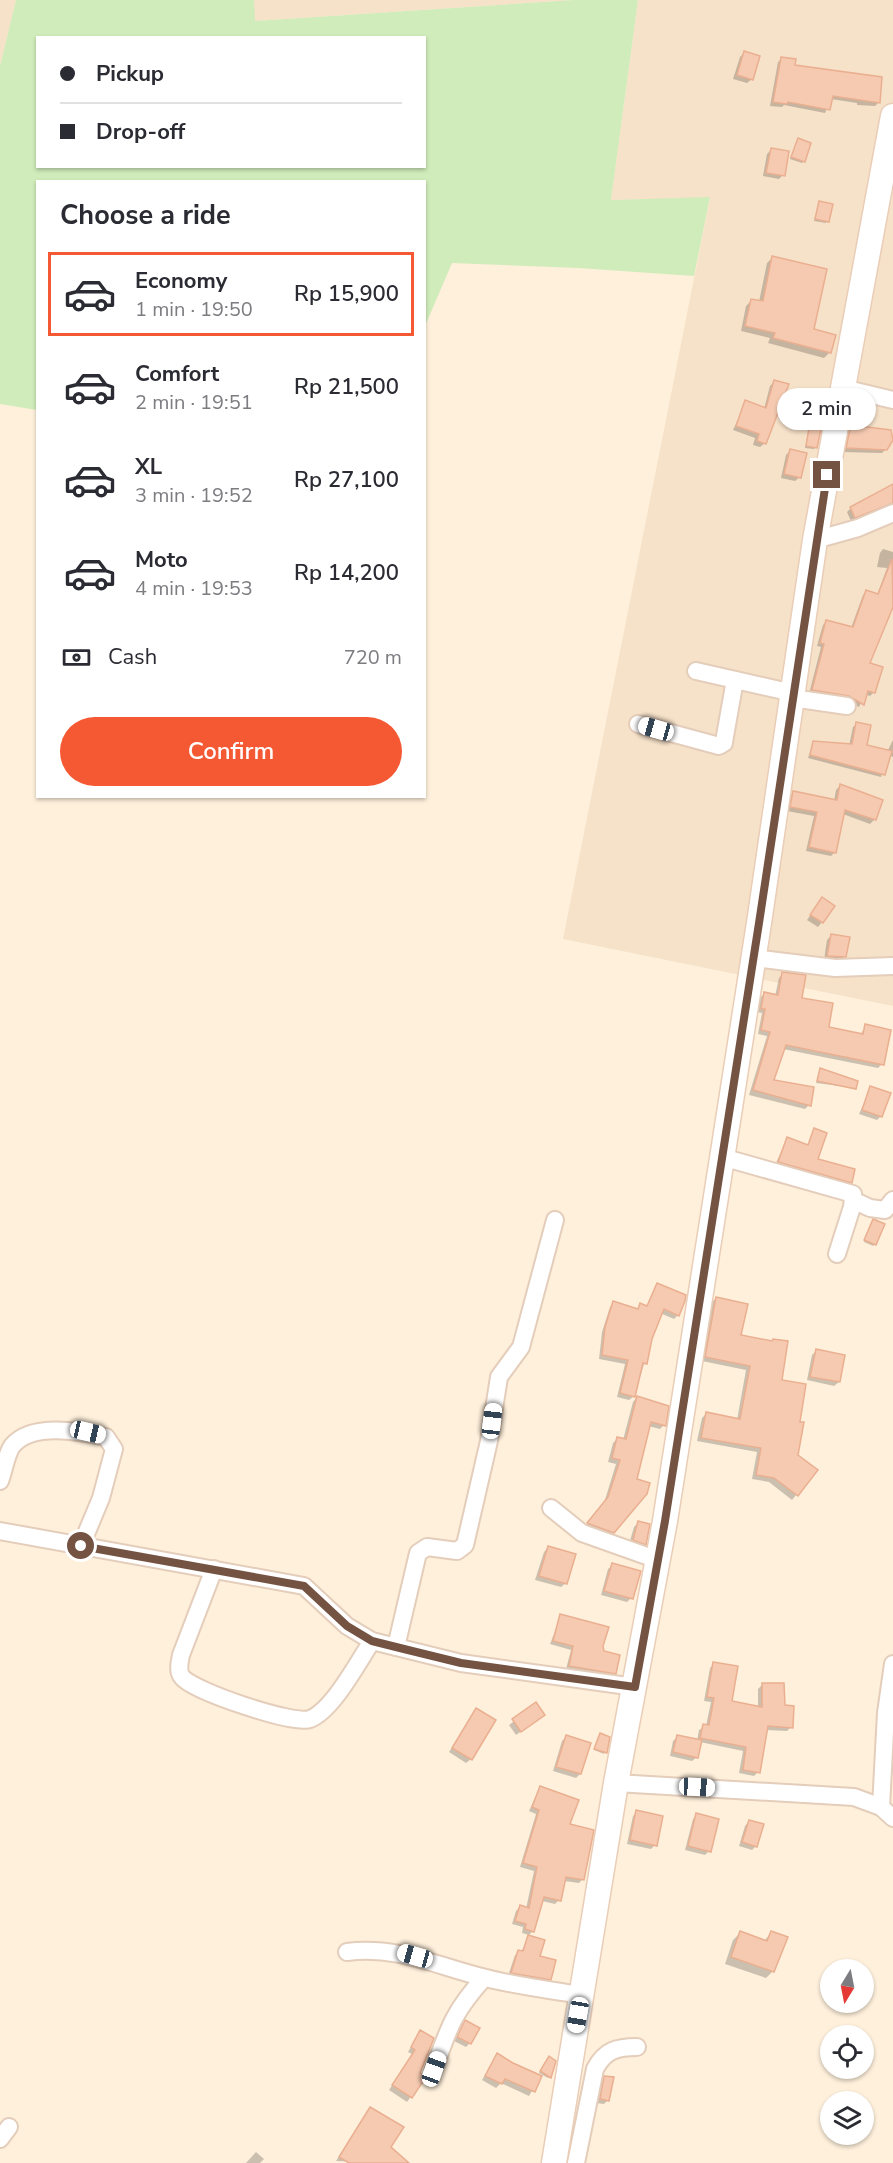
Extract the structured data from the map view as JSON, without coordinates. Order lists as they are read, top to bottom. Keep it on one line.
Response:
{"north":"bottom","page":{"banner":["Pickup","Drop-off"],"heading":"Choose a ride","list":[{"name":"Economy","note":"1 min · 19:50","value":"Rp 15,900"},{"name":"Comfort","note":"2 min · 19:51","value":"Rp 21,500"},{"name":"XL","note":"3 min · 19:52","value":"Rp 27,100"},{"name":"Moto","note":"4 min · 19:53","value":"Rp 14,200"}],"bubble":"2 min","pay":["Cash","720 m"],"buttons":"Confirm"}}
